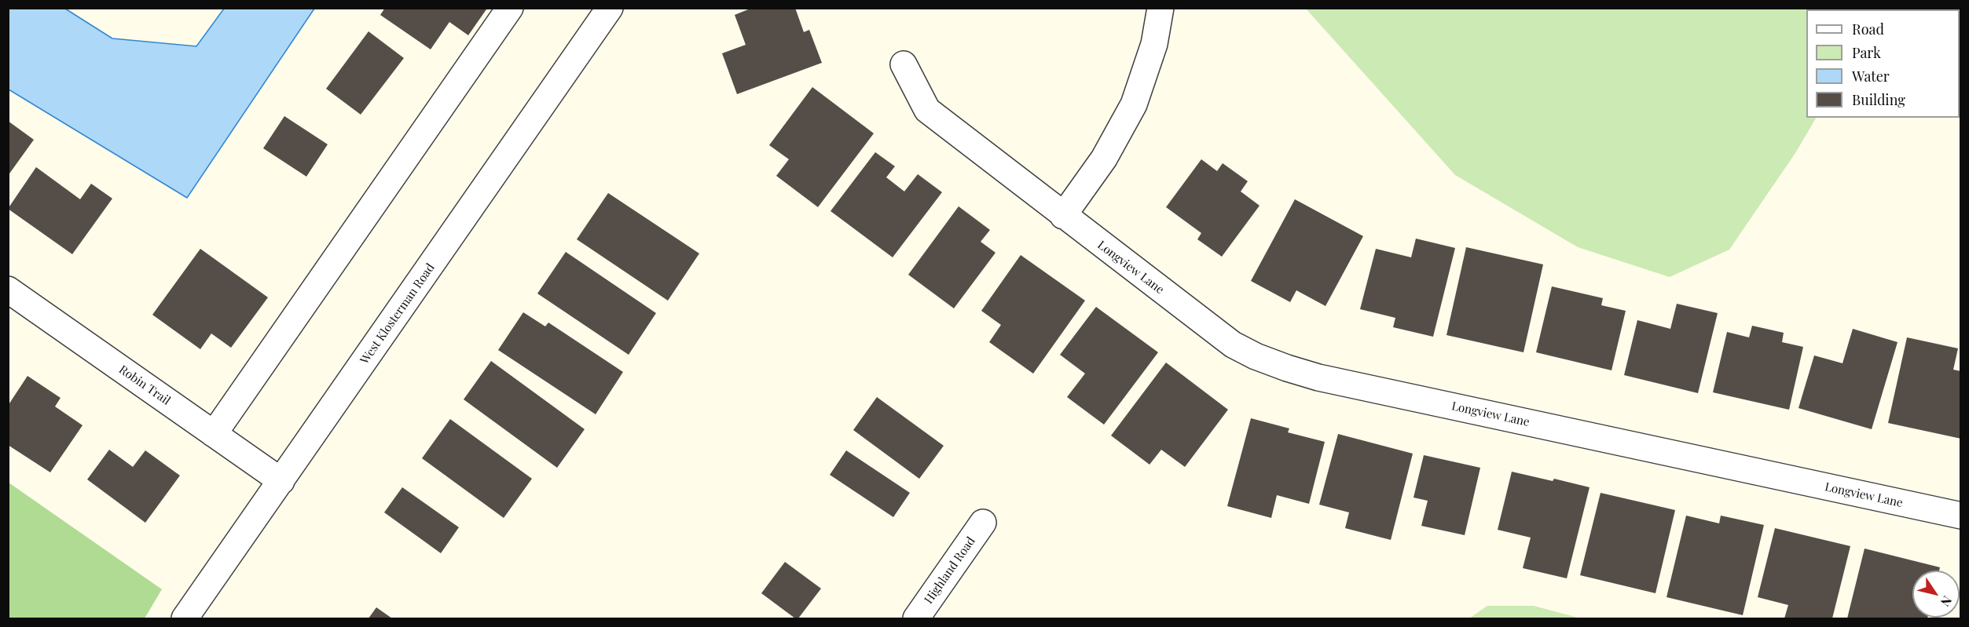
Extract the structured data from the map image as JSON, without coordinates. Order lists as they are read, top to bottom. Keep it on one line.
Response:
{"streets":{"street":["Longview Lane","West Klosterman Road","Robin Trail","Highland Road"]},"crossings":[["West Klosterman Road","Robin Trail"]],"legend":["Road","Park","Water","Building"],"north":"bottom right"}
